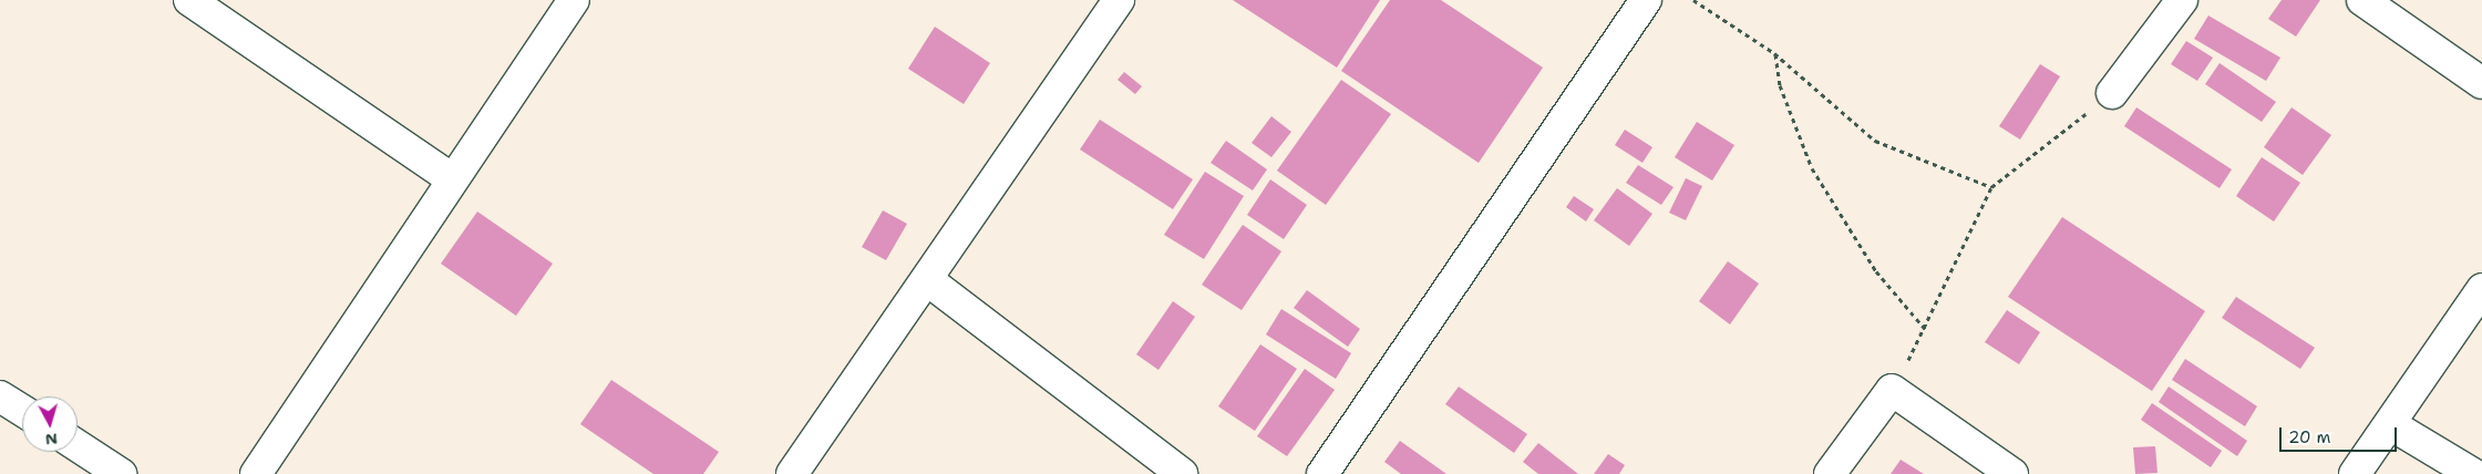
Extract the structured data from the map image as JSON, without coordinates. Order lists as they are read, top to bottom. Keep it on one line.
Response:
{"scale_bar":"20 m","north":"bottom"}
